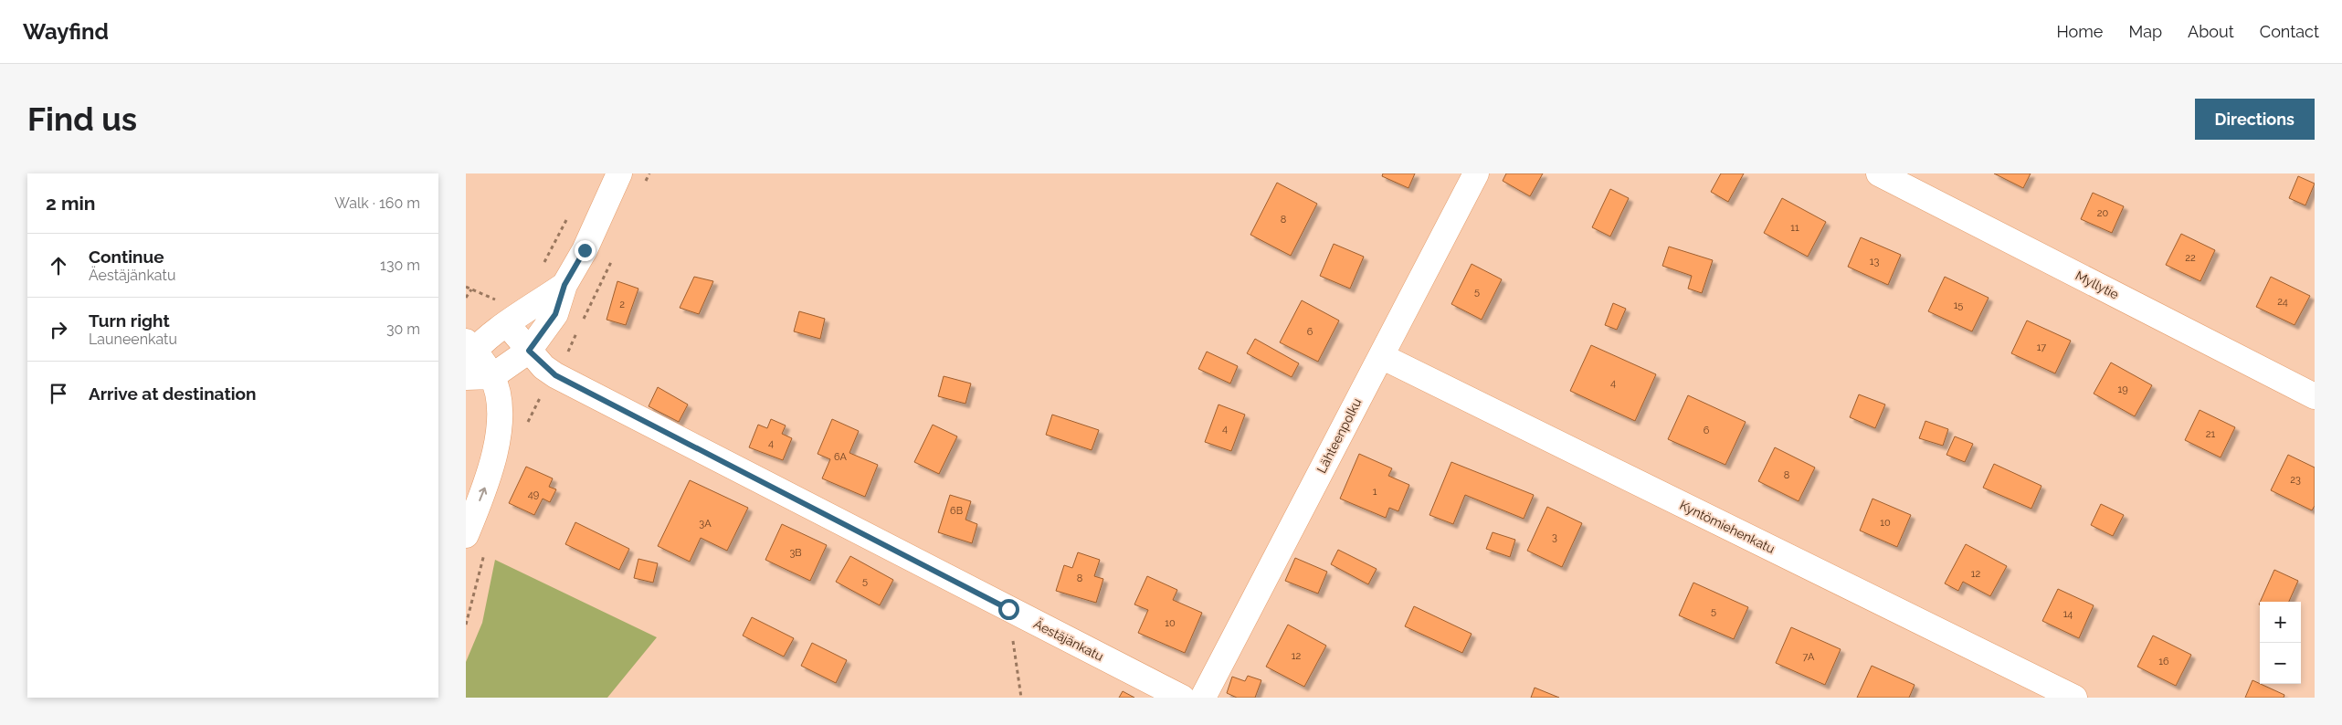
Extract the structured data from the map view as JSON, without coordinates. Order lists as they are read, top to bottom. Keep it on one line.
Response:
{"streets":{"street":["Myllytie","Lähteenpolku","Kyntömiehenkatu","Äestäjänkatu"]},"crossings":[["Lähteenpolku","Kyntömiehenkatu"]],"house_numbers":["20","8","11","22","13","5","24","2","15","6","17","4","19","4","6","21","4","6A","8","23","1","49","6B","10","3A","3","3B","12","8","5","5","14","10","12","7A","16"],"page":{"header":"Wayfind","nav":["Home","Map","About","Contact"],"buttons":"Directions","title":"Find us","heading":["2 min","Walk · 160 m"],"list":[["Continue","Äestäjänkatu","130 m"],["Turn right","Launeenkatu","30 m"],"Arrive at destination"],"map_buttons":["+","−"]}}
